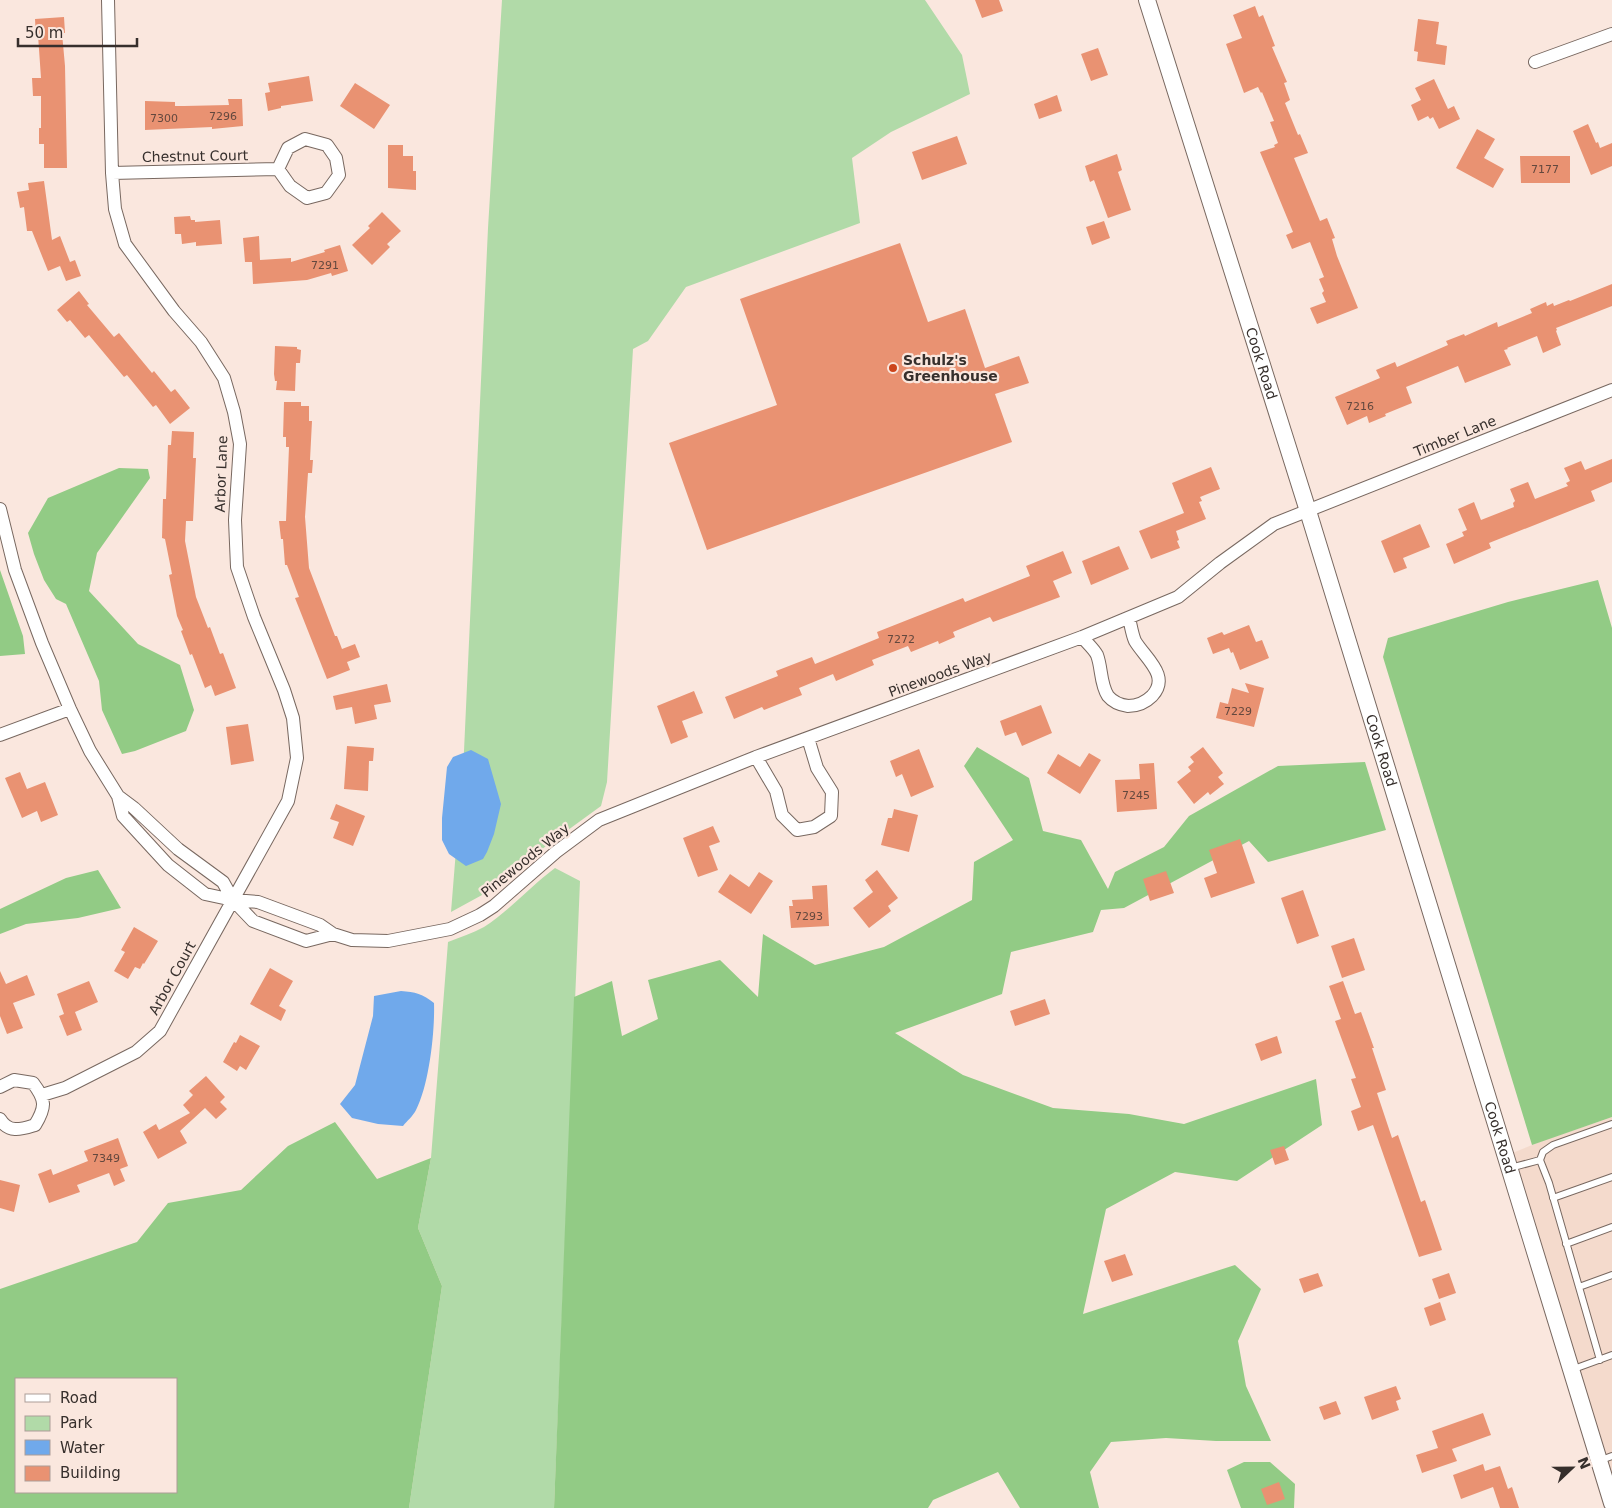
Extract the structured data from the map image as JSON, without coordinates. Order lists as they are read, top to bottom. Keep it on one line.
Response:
{"streets":{"street":["Chestnut Court","Cook Road","Timber Lane","Arbor Lane","Pinewoods Way","Arbor Court"]},"crossings":[["Chestnut Court","Arbor Lane"],["Cook Road","Timber Lane"],["Cook Road","Pinewoods Way"],["Timber Lane","Pinewoods Way"],["Arbor Lane","Pinewoods Way"],["Arbor Lane","Arbor Court"],["Pinewoods Way","Arbor Court"]],"places":["Schulz's Greenhouse"],"house_numbers":["7296","7300","7177","7291","7216","7272","7229","7245","7293","7349"],"legend":["Road","Park","Water","Building"],"scale_bar":"50 m","north":"right"}
